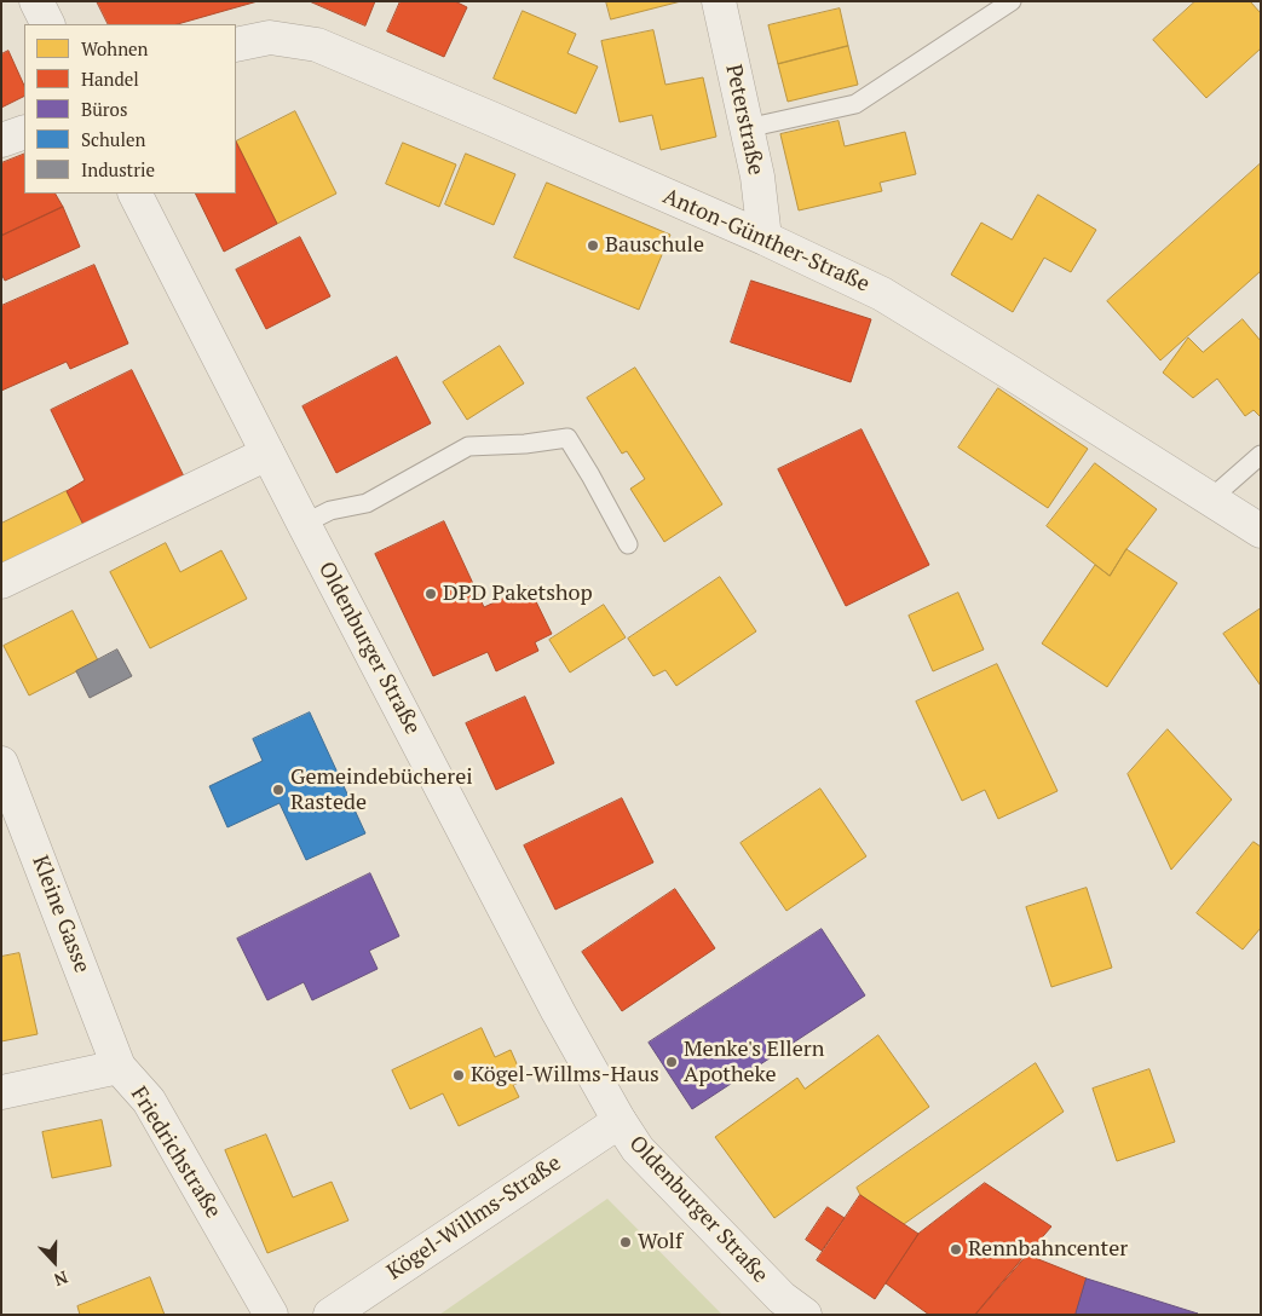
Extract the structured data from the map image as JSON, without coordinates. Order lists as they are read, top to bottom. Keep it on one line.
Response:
{"streets":{"street":["Peterstraße","Anton-Günther-Straße","Oldenburger Straße","Kleine Gasse","Friedrichstraße","Kögel-Willms-Straße"]},"crossings":[["Peterstraße","Anton-Günther-Straße"],["Oldenburger Straße","Kögel-Willms-Straße"],["Kleine Gasse","Friedrichstraße"]],"places":["Bauschule","DPD Paketshop","Gemeindebücherei Rastede","Menke's Ellern Apotheke","Kögel-Willms-Haus","Wolf","Rennbahncenter"],"legend":["Wohnen","Handel","Büros","Schulen","Industrie"],"north":"bottom"}
